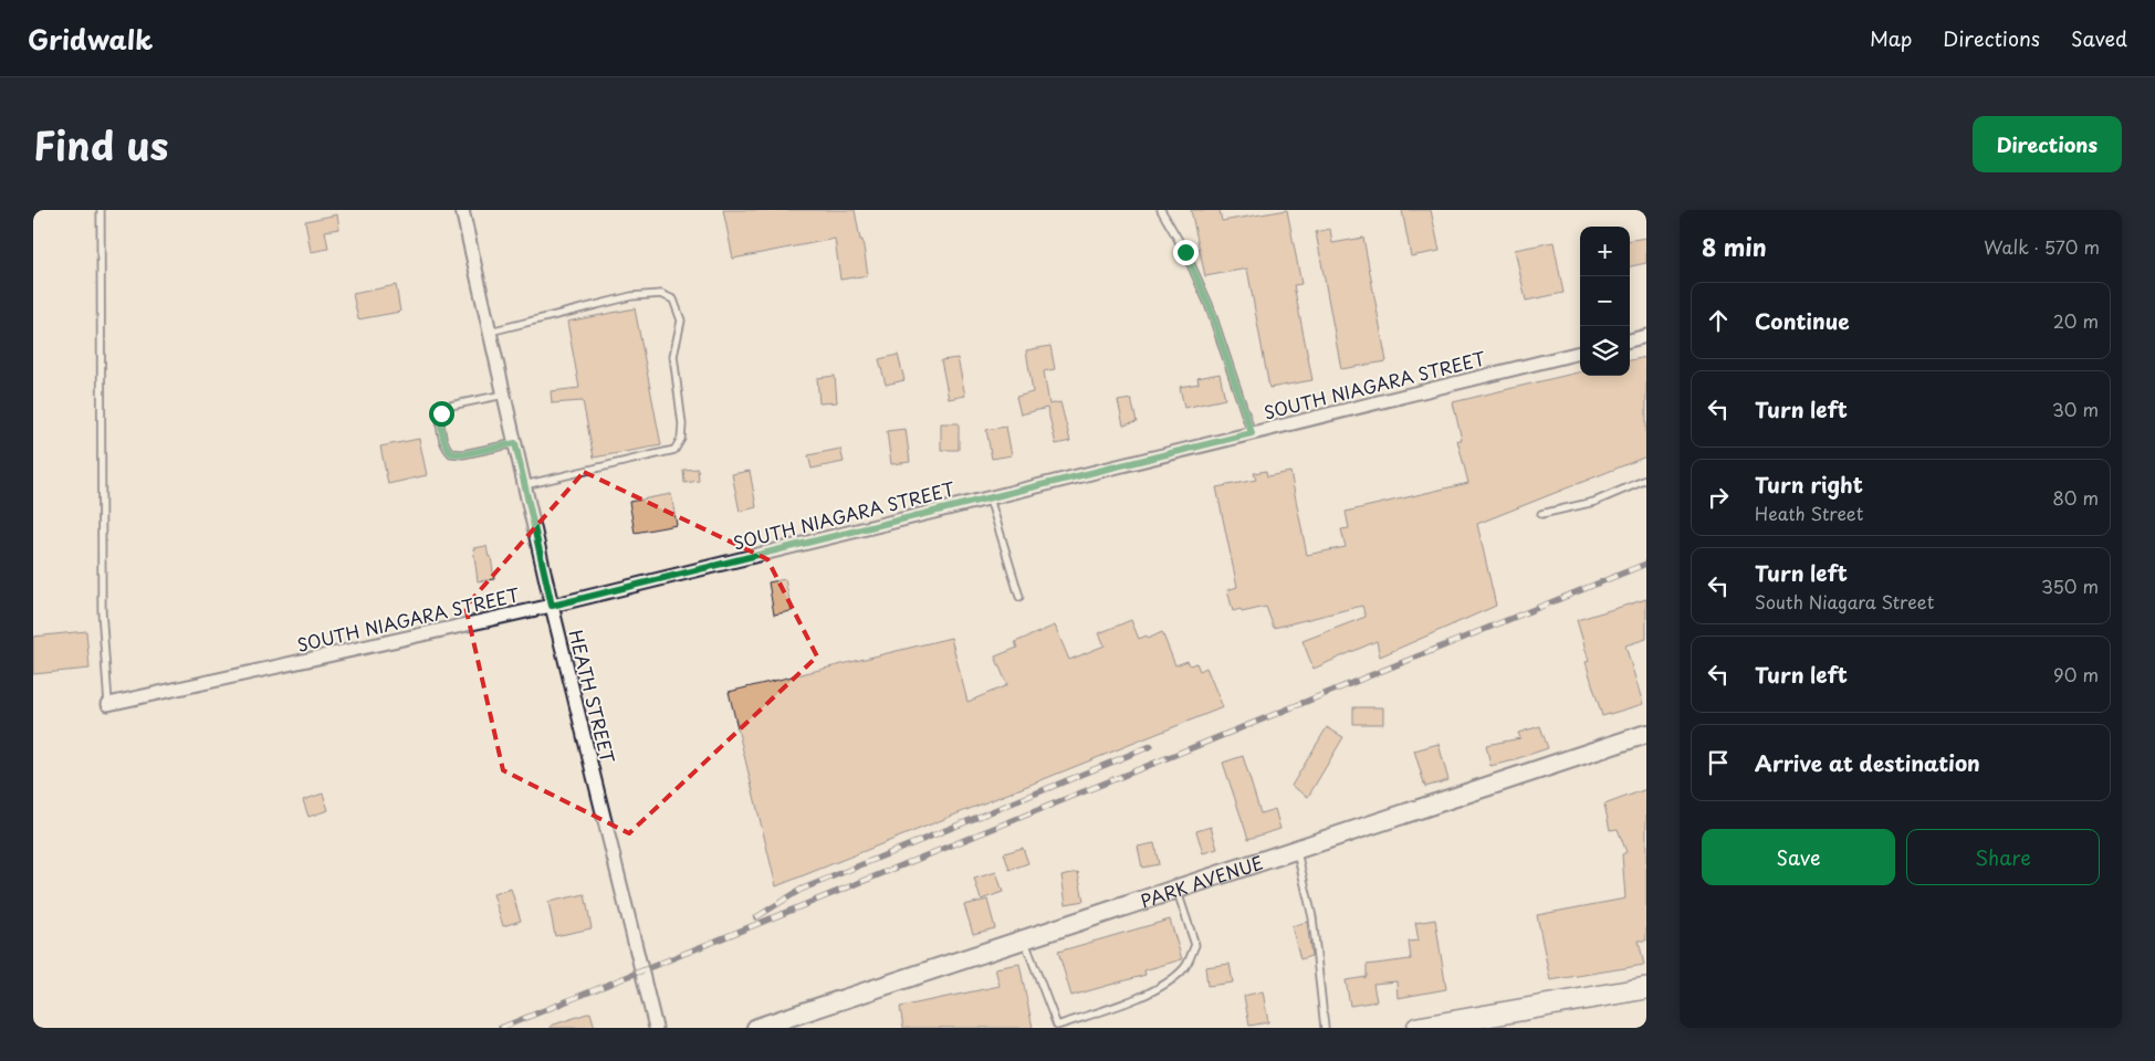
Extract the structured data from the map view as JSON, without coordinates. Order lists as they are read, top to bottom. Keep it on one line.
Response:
{"streets":{"main road":["PARK AVENUE"],"street":["SOUTH NIAGARA STREET","HEATH STREET"]},"crossings":[["SOUTH NIAGARA STREET","HEATH STREET"]],"page":{"header":"Gridwalk","nav":["Map","Directions","Saved"],"title":"Find us","buttons":["Directions",["Save","Share"]],"heading":["8 min","Walk · 570 m"],"map_buttons":["+","−"],"list":[["Continue","20 m"],["Turn left","30 m"],["Turn right","Heath Street","80 m"],["Turn left","South Niagara Street","350 m"],["Turn left","90 m"],"Arrive at destination"]}}
